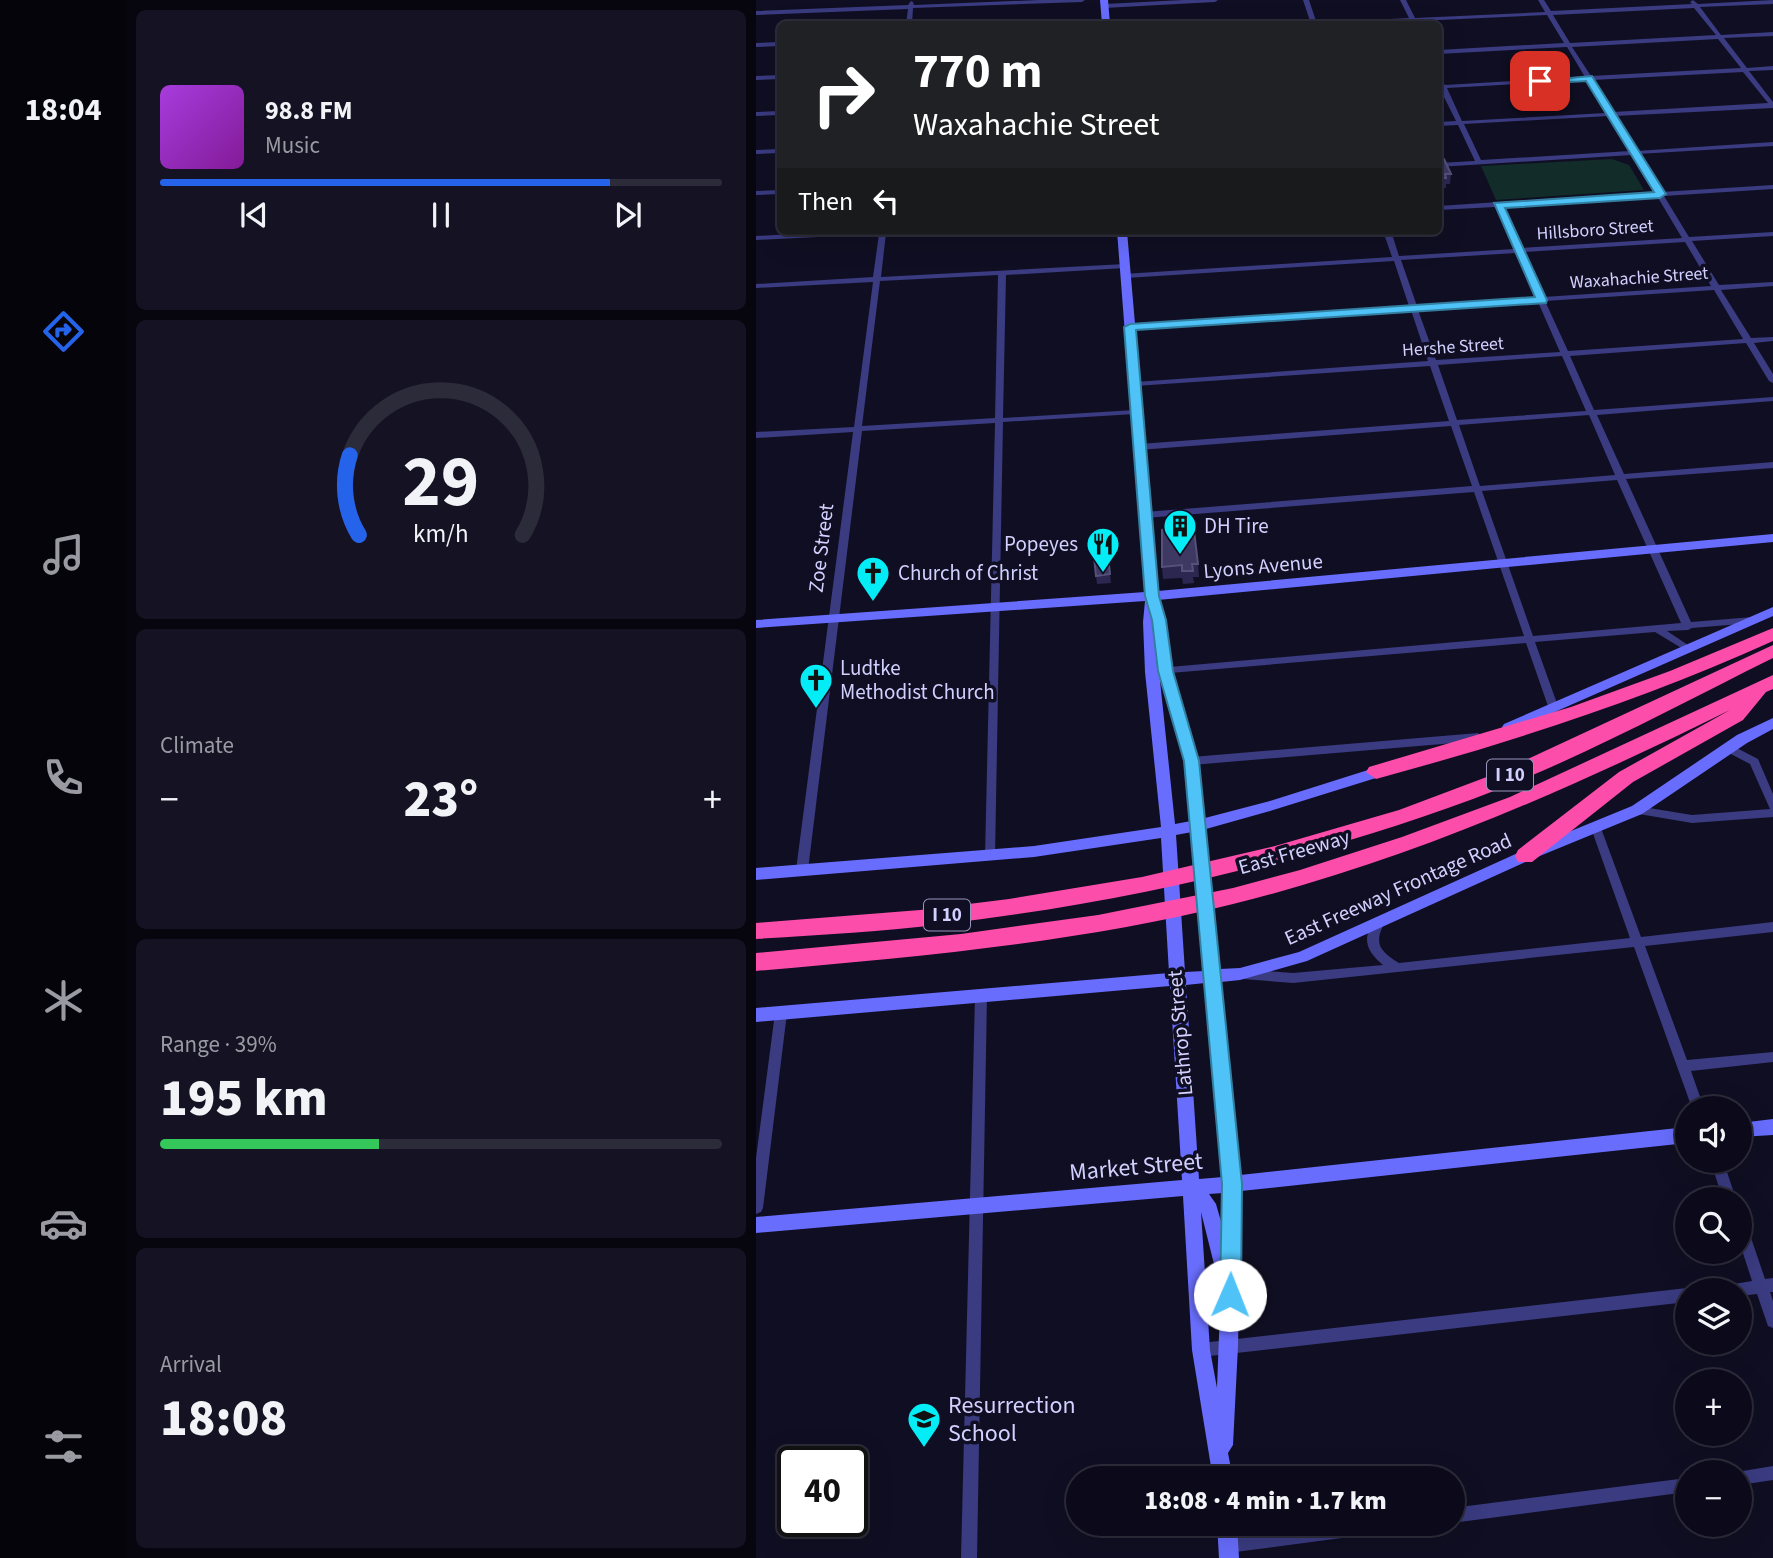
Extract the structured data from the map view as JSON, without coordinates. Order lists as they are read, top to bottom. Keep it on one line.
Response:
{"streets":{"highway":["I 10","East Freeway"],"street":["Hillsboro Street","Waxahachie Street","Hershe Street","Zoe Street","Lyons Avenue","East Freeway Frontage Road","Lathrop Street","Market Street"]},"crossings":[["Hillsboro Street","Zoe Street"],["Hillsboro Street","Lathrop Street"],["Waxahachie Street","Lathrop Street"],["Hershe Street","Lathrop Street"],["Zoe Street","Lyons Avenue"],["Lyons Avenue","Lathrop Street"],["East Freeway Frontage Road","Lathrop Street"],["Lathrop Street","Market Street"]],"places":{"building":["DH Tire"],"restaurant":["Popeyes"],"church":["Church of Christ","Ludtke Methodist Church"],"school or university":["Resurrection School"]},"page":{"tabs":"18:04","turn":["770 m","Waxahachie Street"],"song":["98.8 FM","Music"],"then":"Then","tile":["Climate",["Range · 39%","195 km"],["Arrival","18:08"]],"heat":["−","23°","+"],"map_buttons":["+","−"],"limit":"40","trip":"18:08 · 4 min · 1.7 km","gauge":["29","km/h"]}}
